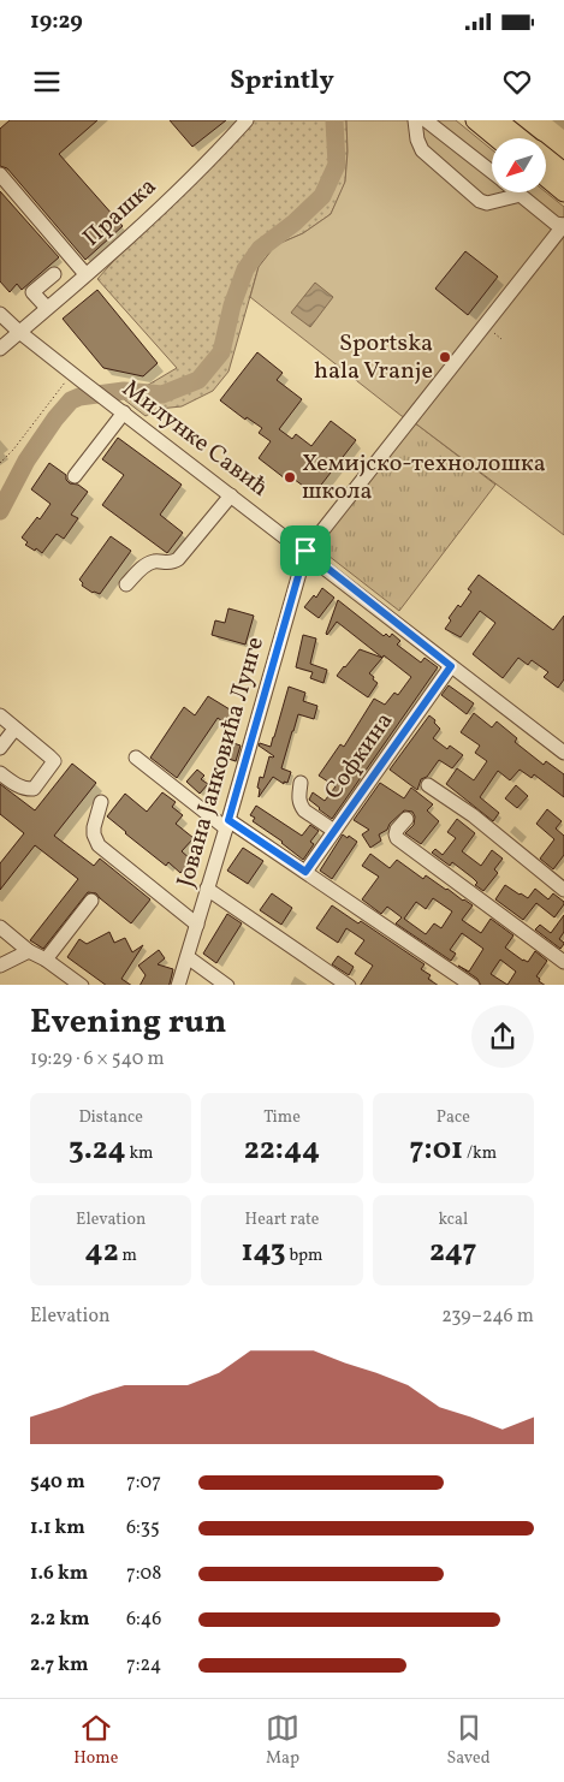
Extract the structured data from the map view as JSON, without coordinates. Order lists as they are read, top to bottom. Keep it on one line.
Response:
{"streets":{"street":["Прашка","Милунке Савић","Софкина","Јована Јанковића Лунге"]},"crossings":[["Прашка","Милунке Савић"],["Милунке Савић","Софкина"],["Милунке Савић","Јована Јанковића Лунге"]],"places":["Sportska hala Vranje","Хемијско-технолошка школа"],"north":"bottom left","page":{"status":"19:29","header":"Sprintly","heading":["Evening run","19:29 · 6 × 540 m"],"stats":[["Distance","3.24 km"],["Time","22:44"],["Pace","7:01 /km"],["Elevation","42 m"],["Heart rate","143 bpm"],["kcal","247"]],"chart":["Elevation","239–246 m"],"list":[{"name":"540 m","note":"7:07"},{"name":"1.1 km","note":"6:35"},{"name":"1.6 km","note":"7:08"},{"name":"2.2 km","note":"6:46"},{"name":"2.7 km","note":"7:24"}],"tabs":["Home","Map","Saved"]}}
